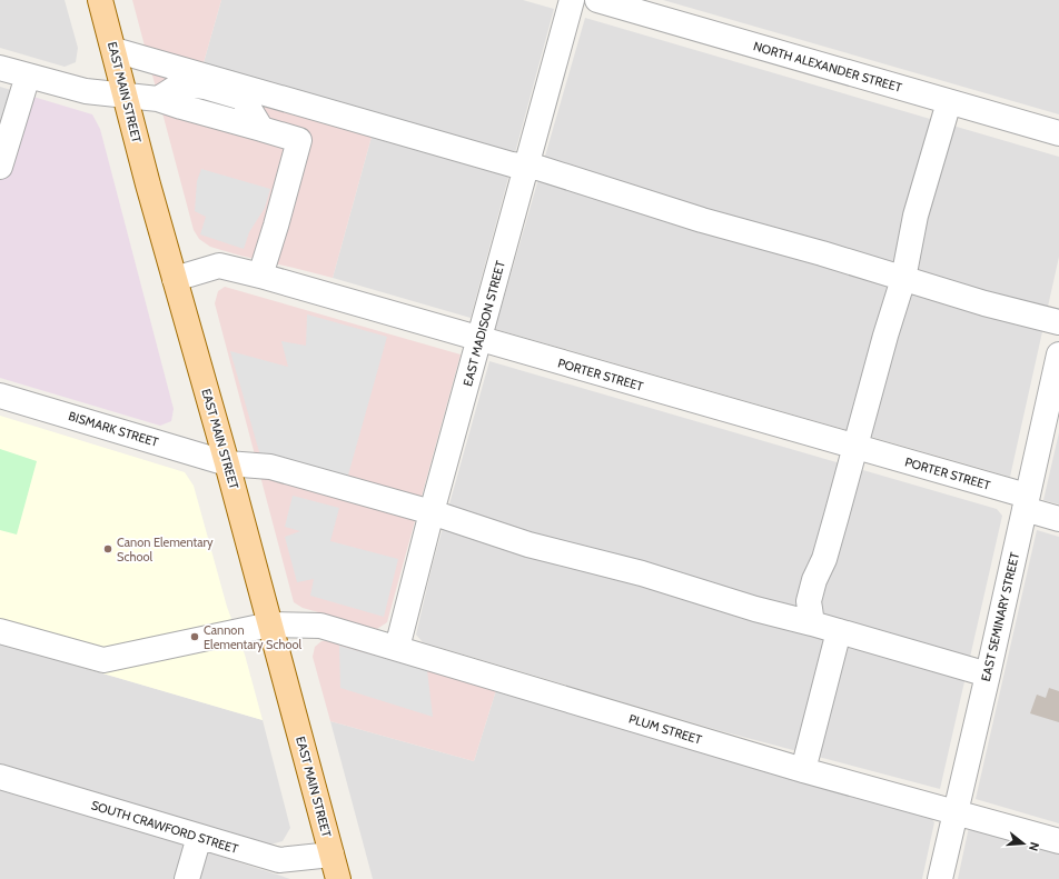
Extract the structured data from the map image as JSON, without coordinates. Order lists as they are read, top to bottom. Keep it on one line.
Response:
{"streets":{"main road":["EAST MAIN STREET"],"street":["NORTH ALEXANDER STREET","EAST MADISON STREET","PORTER STREET","BISMARK STREET","EAST SEMINARY STREET","PLUM STREET","SOUTH CRAWFORD STREET"]},"crossings":[["EAST MAIN STREET","PORTER STREET"],["EAST MAIN STREET","BISMARK STREET"],["EAST MAIN STREET","PLUM STREET"],["EAST MAIN STREET","SOUTH CRAWFORD STREET"],["EAST MADISON STREET","PORTER STREET"],["EAST MADISON STREET","BISMARK STREET"],["EAST MADISON STREET","PLUM STREET"],["PORTER STREET","EAST SEMINARY STREET"],["BISMARK STREET","EAST SEMINARY STREET"],["EAST SEMINARY STREET","PLUM STREET"]],"places":["Canon Elementary School","Cannon Elementary School"],"north":"right"}
